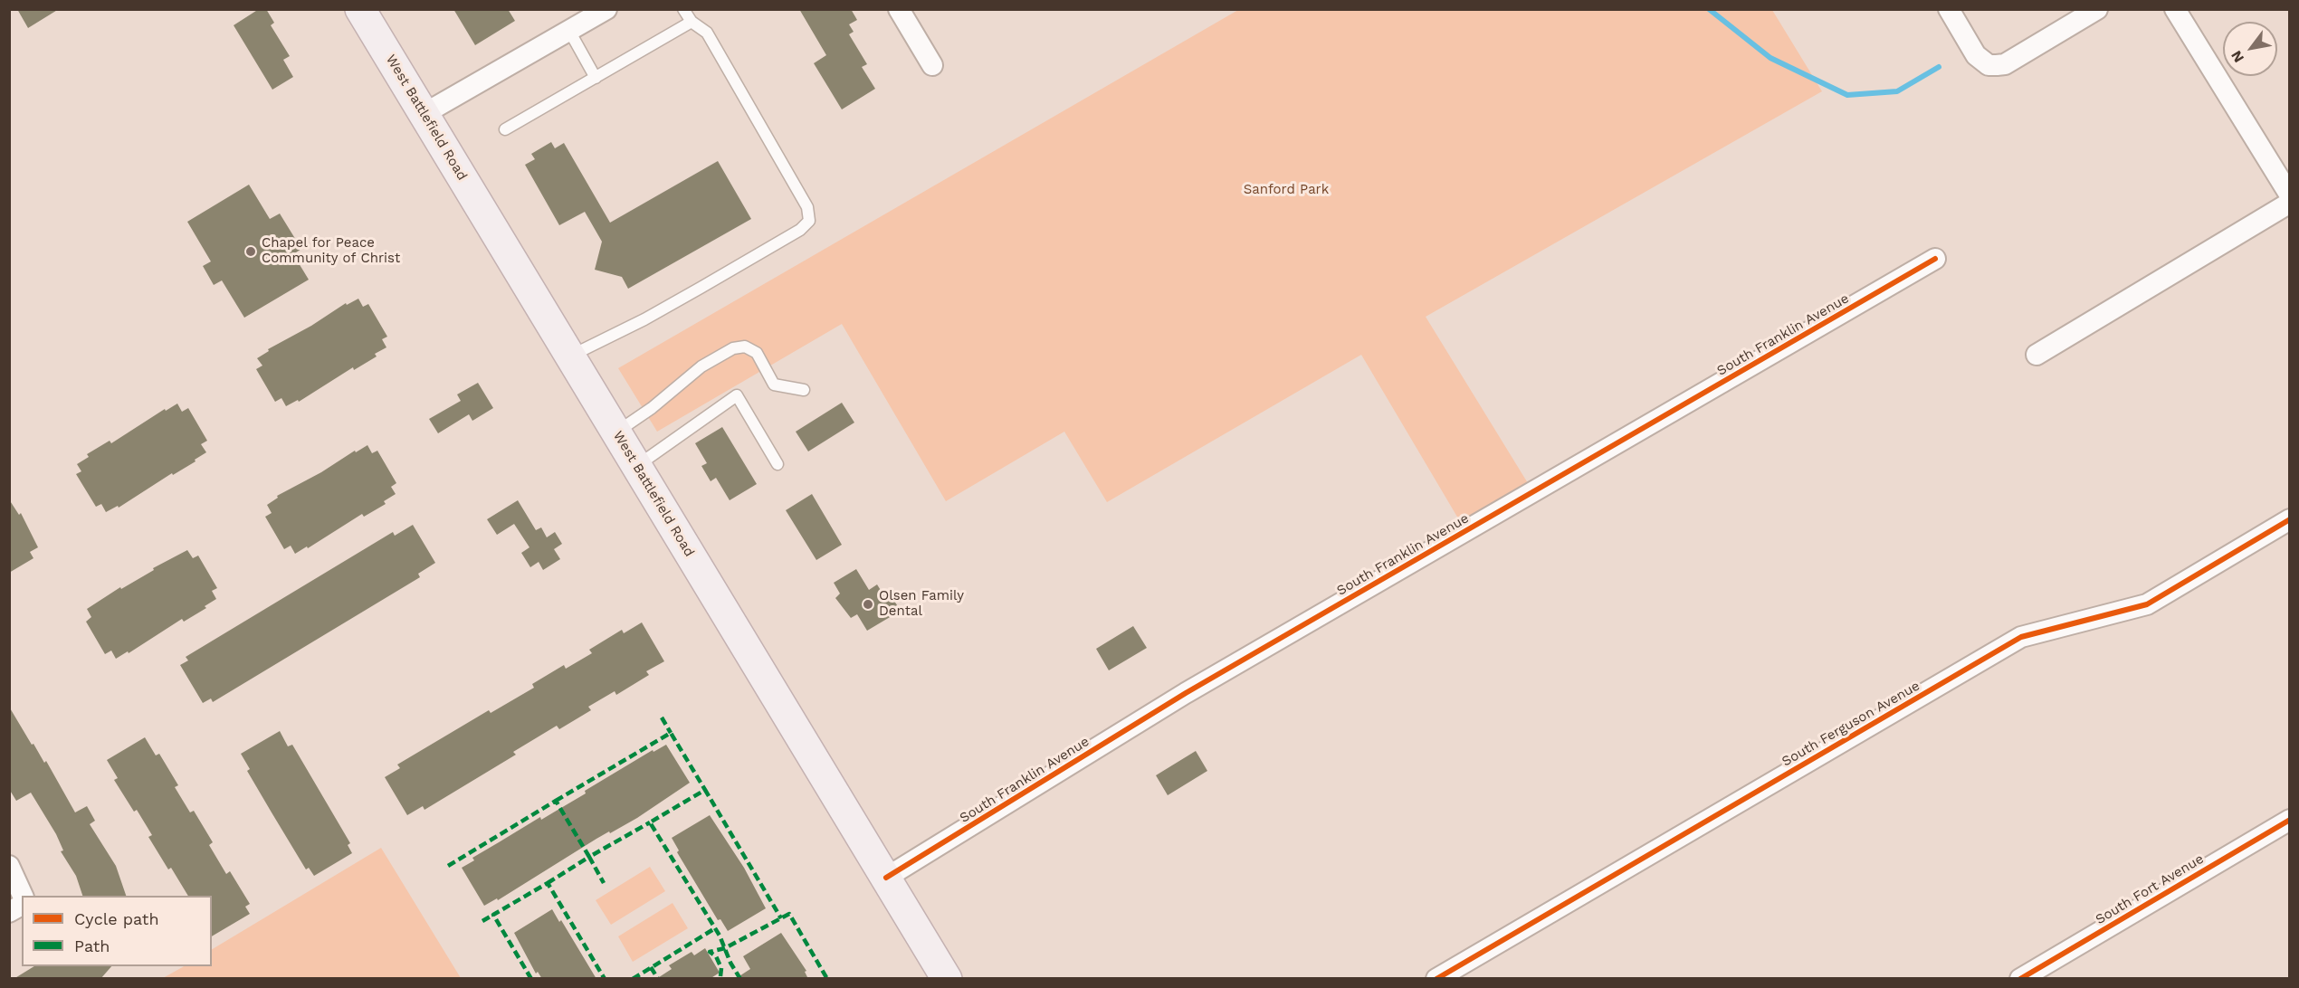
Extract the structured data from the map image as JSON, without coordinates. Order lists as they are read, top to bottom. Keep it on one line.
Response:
{"streets":{"main road":["West Battlefield Road"],"street":["South Franklin Avenue","South Ferguson Avenue","South Fort Avenue"]},"crossings":[["West Battlefield Road","South Franklin Avenue"]],"parks":["Sanford Park"],"places":["Chapel for Peace Community of Christ","Olsen Family Dental"],"legend":["Cycle path","Path"],"north":"bottom left"}
